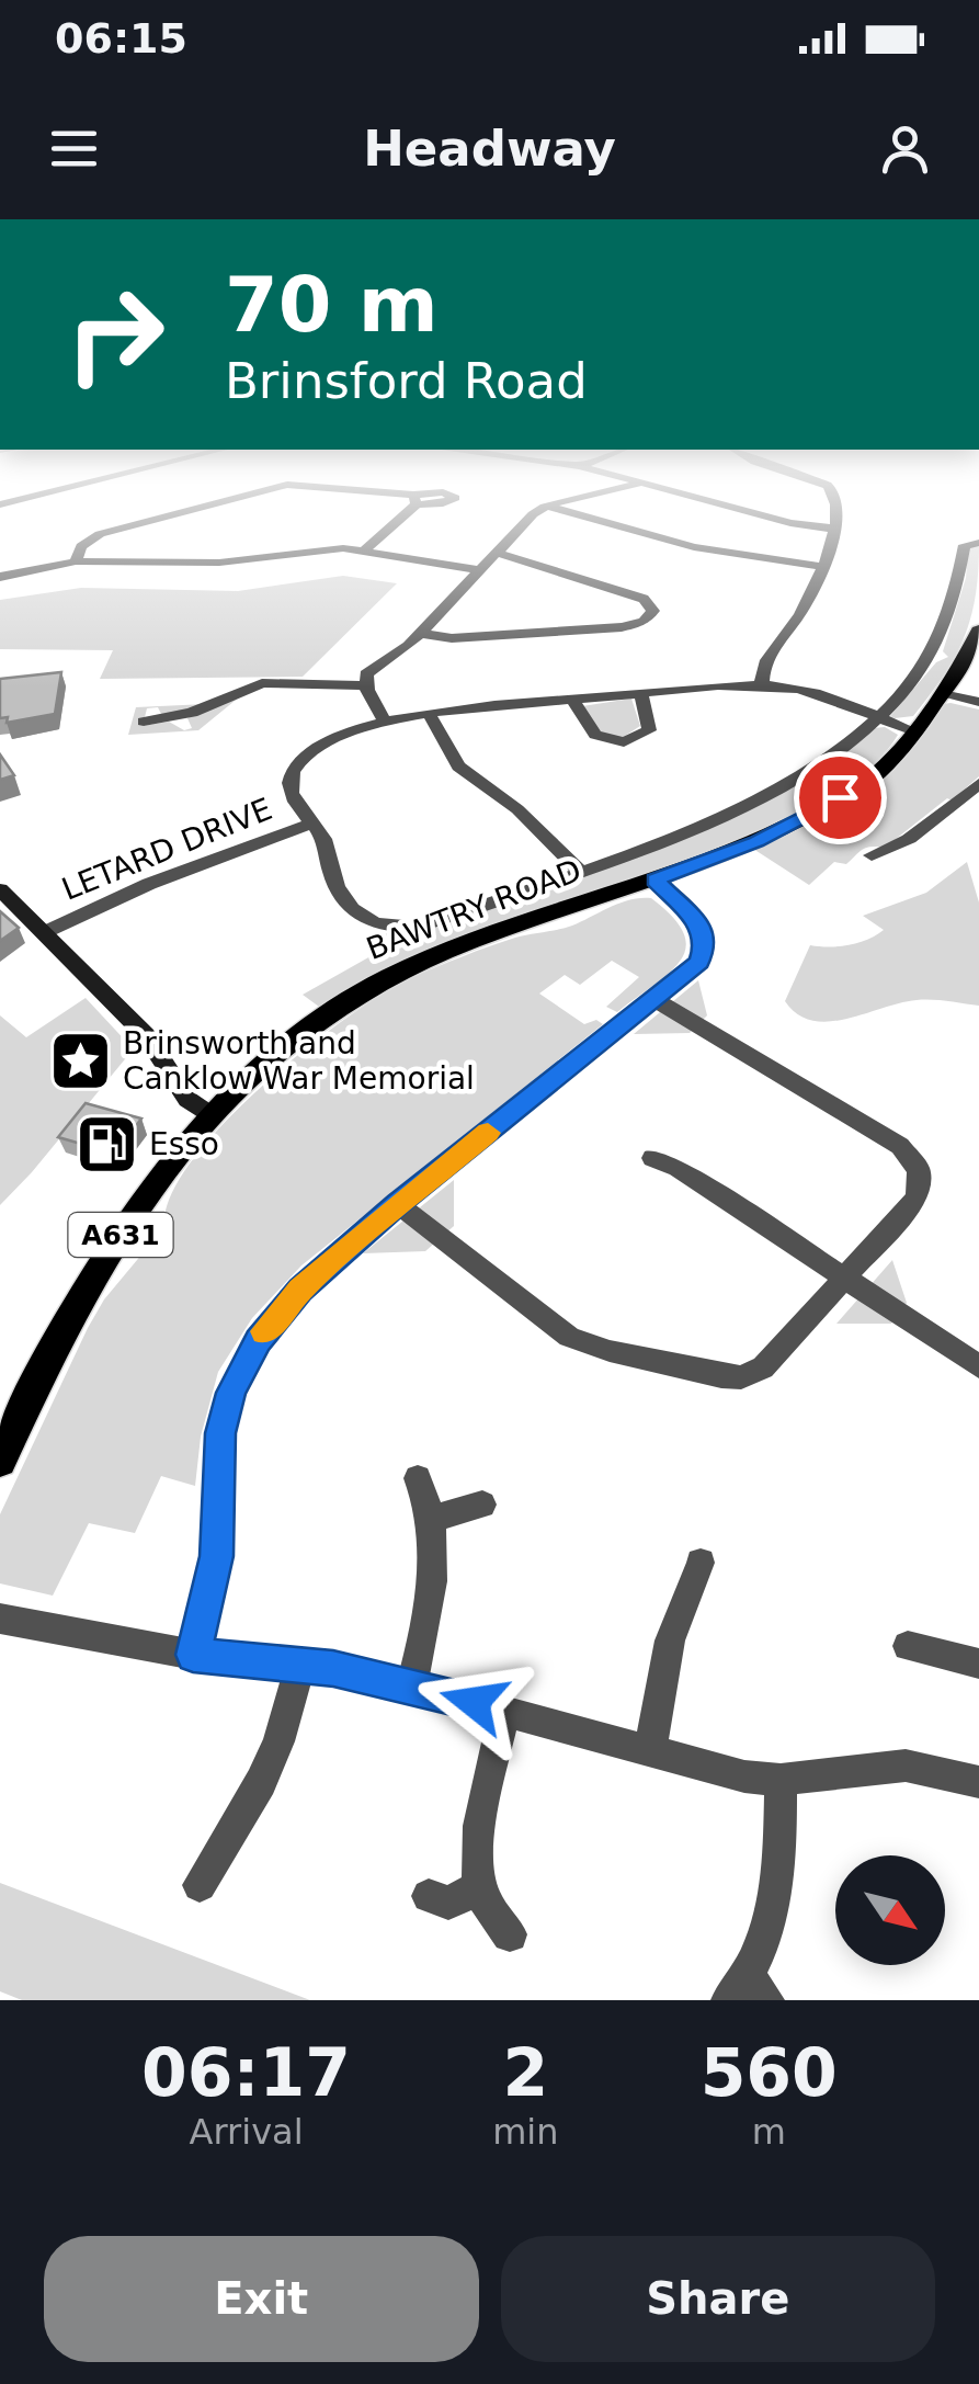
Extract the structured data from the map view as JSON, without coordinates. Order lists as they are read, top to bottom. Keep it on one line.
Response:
{"streets":{"main road":["BAWTRY ROAD","A631"],"street":["LETARD DRIVE"]},"crossings":[["LETARD DRIVE","BAWTRY ROAD"]],"places":{"place":["Brinsworth and Canklow War Memorial"],"fuel station":["Esso"]},"north":"bottom right","page":{"status":"06:15","header":"Headway","turn":["70 m","Brinsford Road"],"eta":["06:17","Arrival","2","min","560","m"],"buttons":["Exit","Share"]}}
